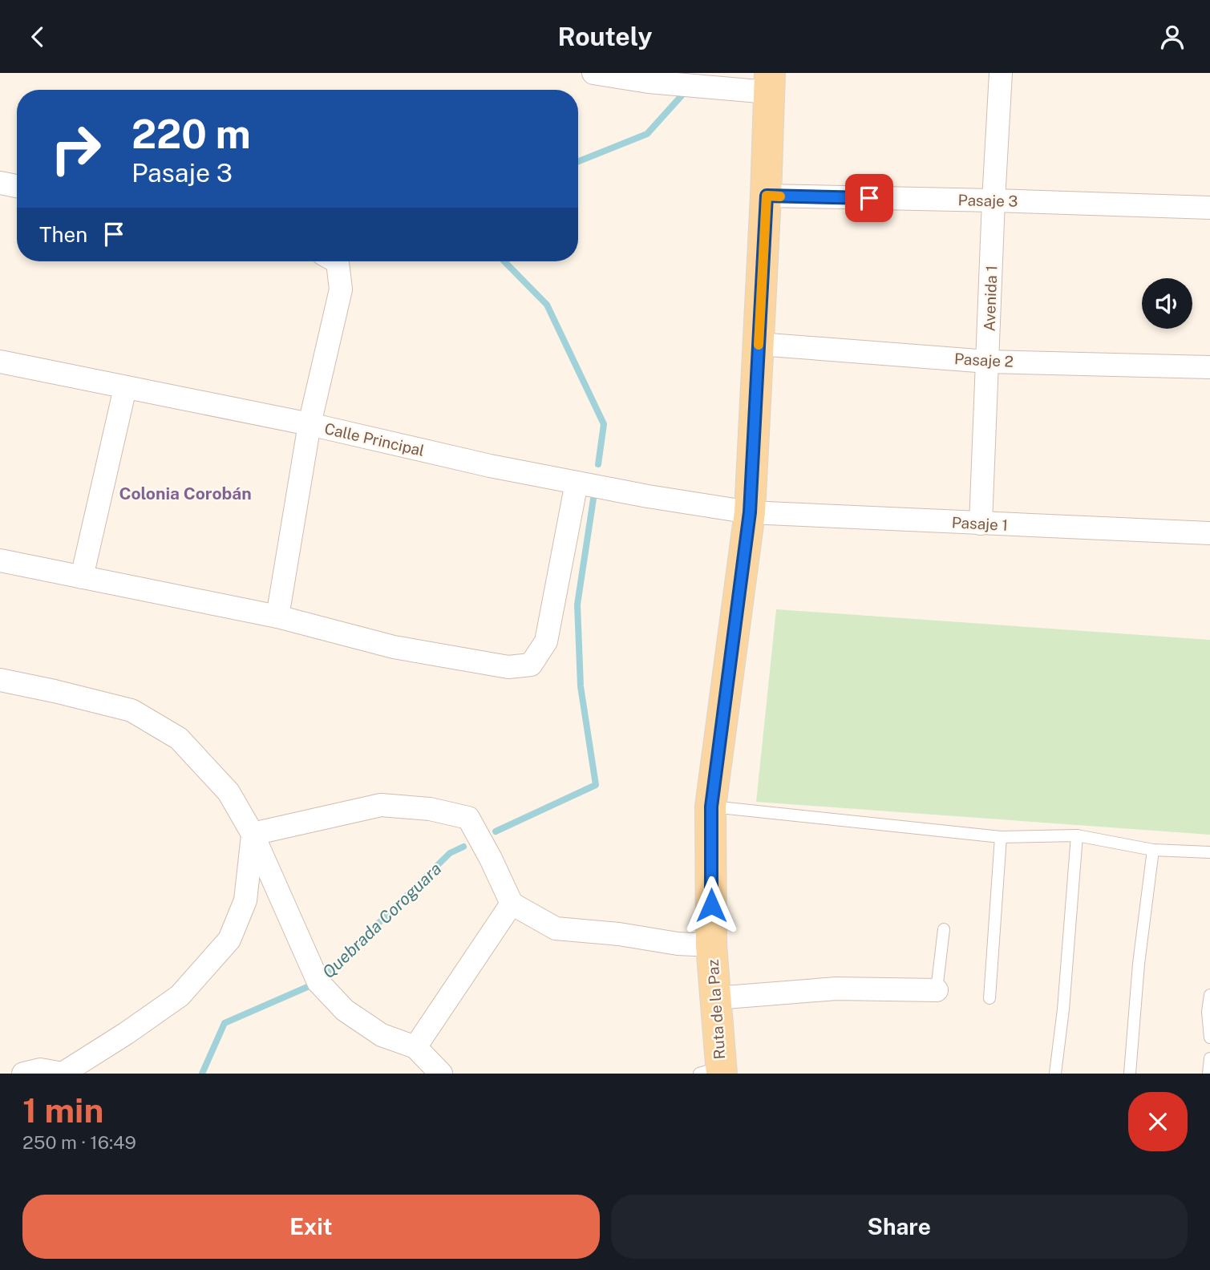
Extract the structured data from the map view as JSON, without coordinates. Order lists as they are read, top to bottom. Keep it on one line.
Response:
{"streets":{"main road":["Ruta de la Paz"],"street":["Pasaje 3","Avenida 1","Pasaje 2","Calle Principal","Pasaje 1"]},"crossings":[["Pasaje 3","Avenida 1"],["Pasaje 3","Ruta de la Paz"],["Avenida 1","Pasaje 2"],["Avenida 1","Pasaje 1"],["Pasaje 2","Ruta de la Paz"],["Calle Principal","Pasaje 1"],["Calle Principal","Ruta de la Paz"],["Pasaje 1","Ruta de la Paz"]],"districts":["Colonia Corobán"],"water":["Quebrada Coroguara"],"page":{"header":"Routely","turn":["220 m","Pasaje 3"],"then":"Then","heading":["1 min","250 m · 16:49"],"buttons":["Exit","Share"]}}
